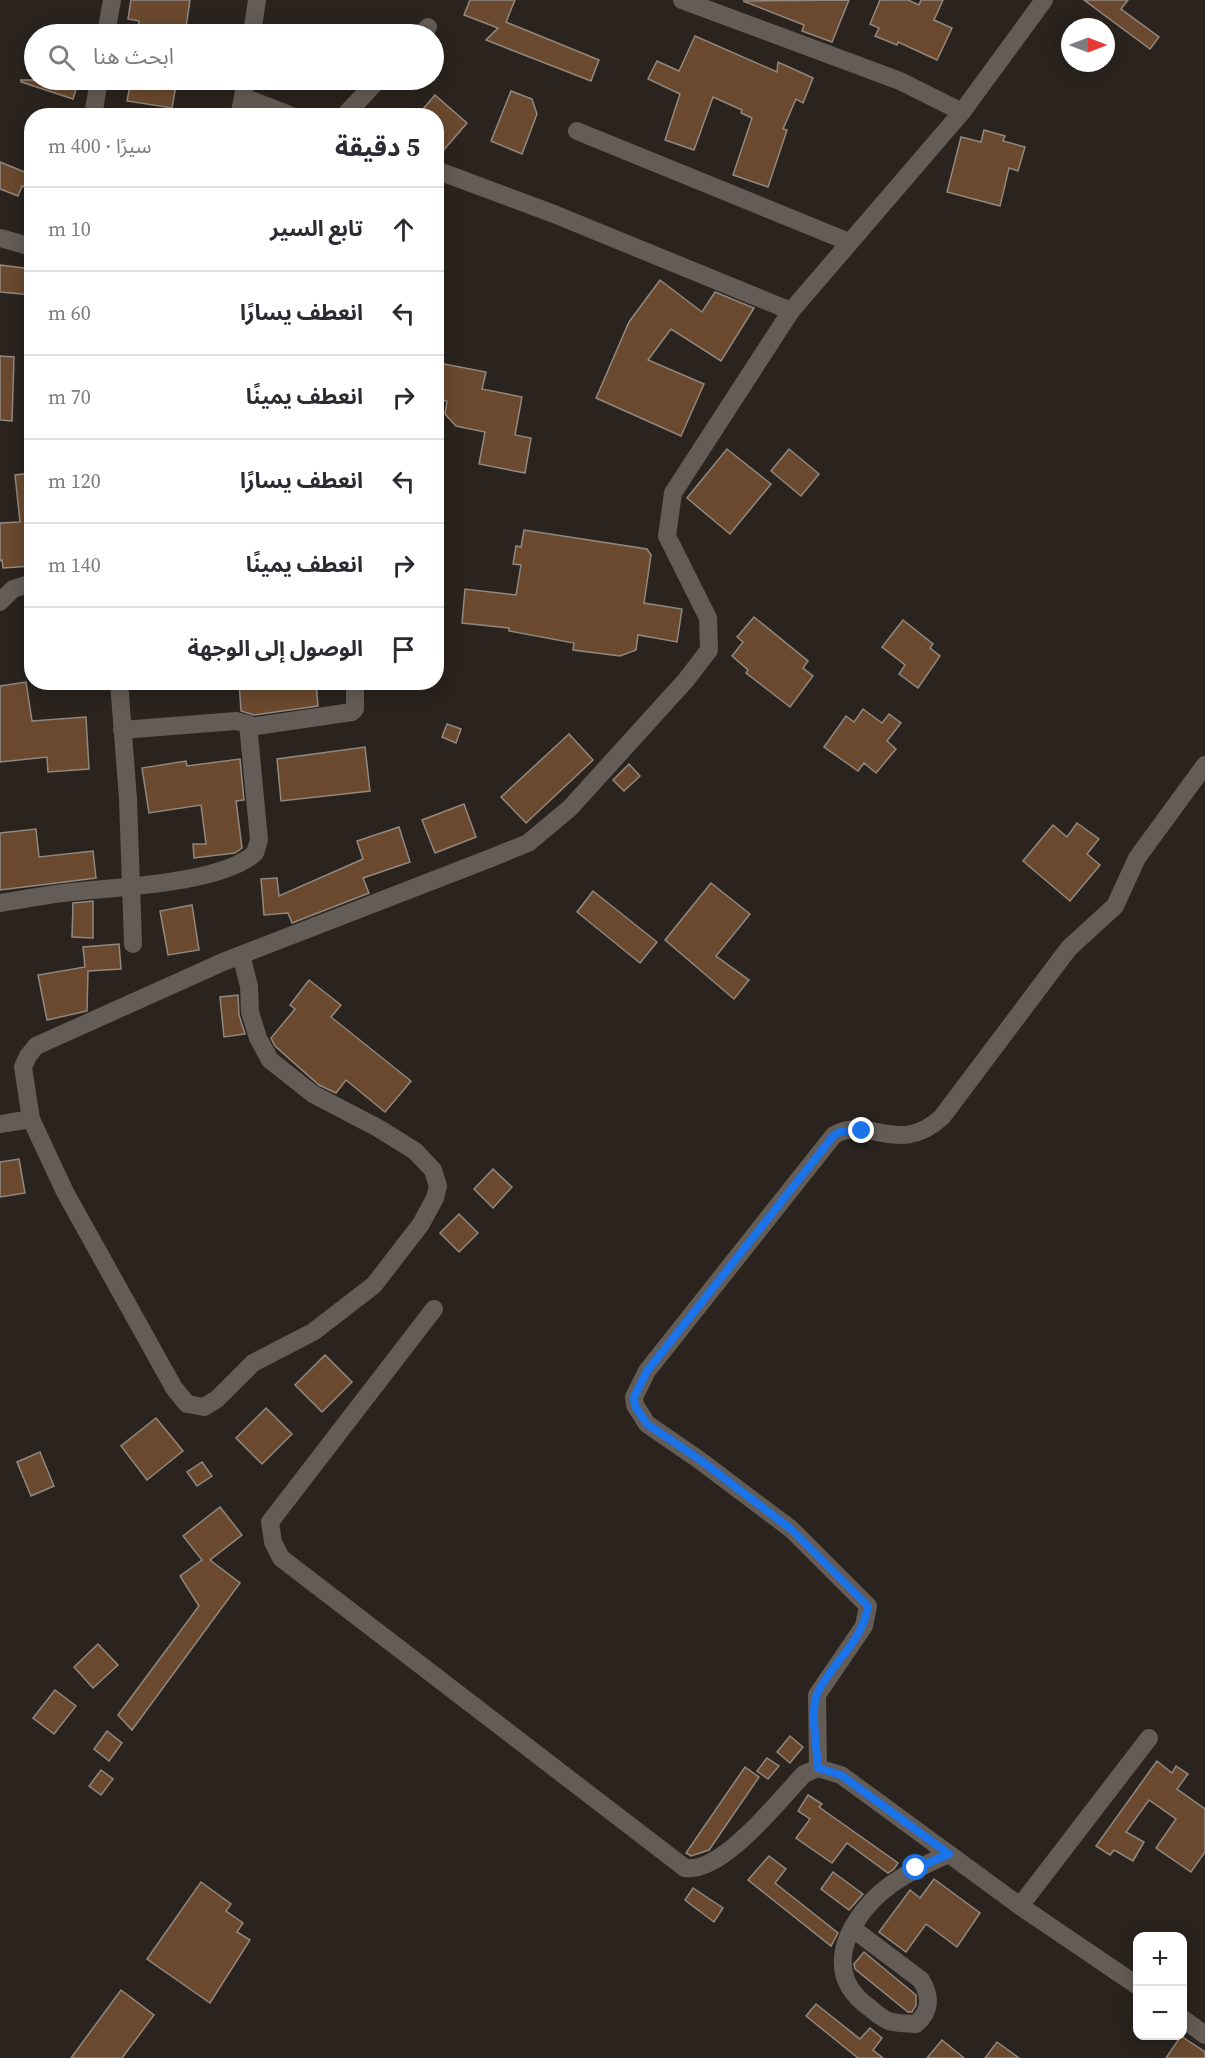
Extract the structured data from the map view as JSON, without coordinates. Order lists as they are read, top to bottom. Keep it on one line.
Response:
{"north":"right","page":{"search":"ابحث هنا","heading":["5 دقيقة","سيرًا · 400 m"],"list":[["تابع السير","10 m"],["انعطف يسارًا","60 m"],["انعطف يمينًا","70 m"],["انعطف يسارًا","120 m"],["انعطف يمينًا","140 m"],"الوصول إلى الوجهة"],"map_buttons":["+","−"]}}
